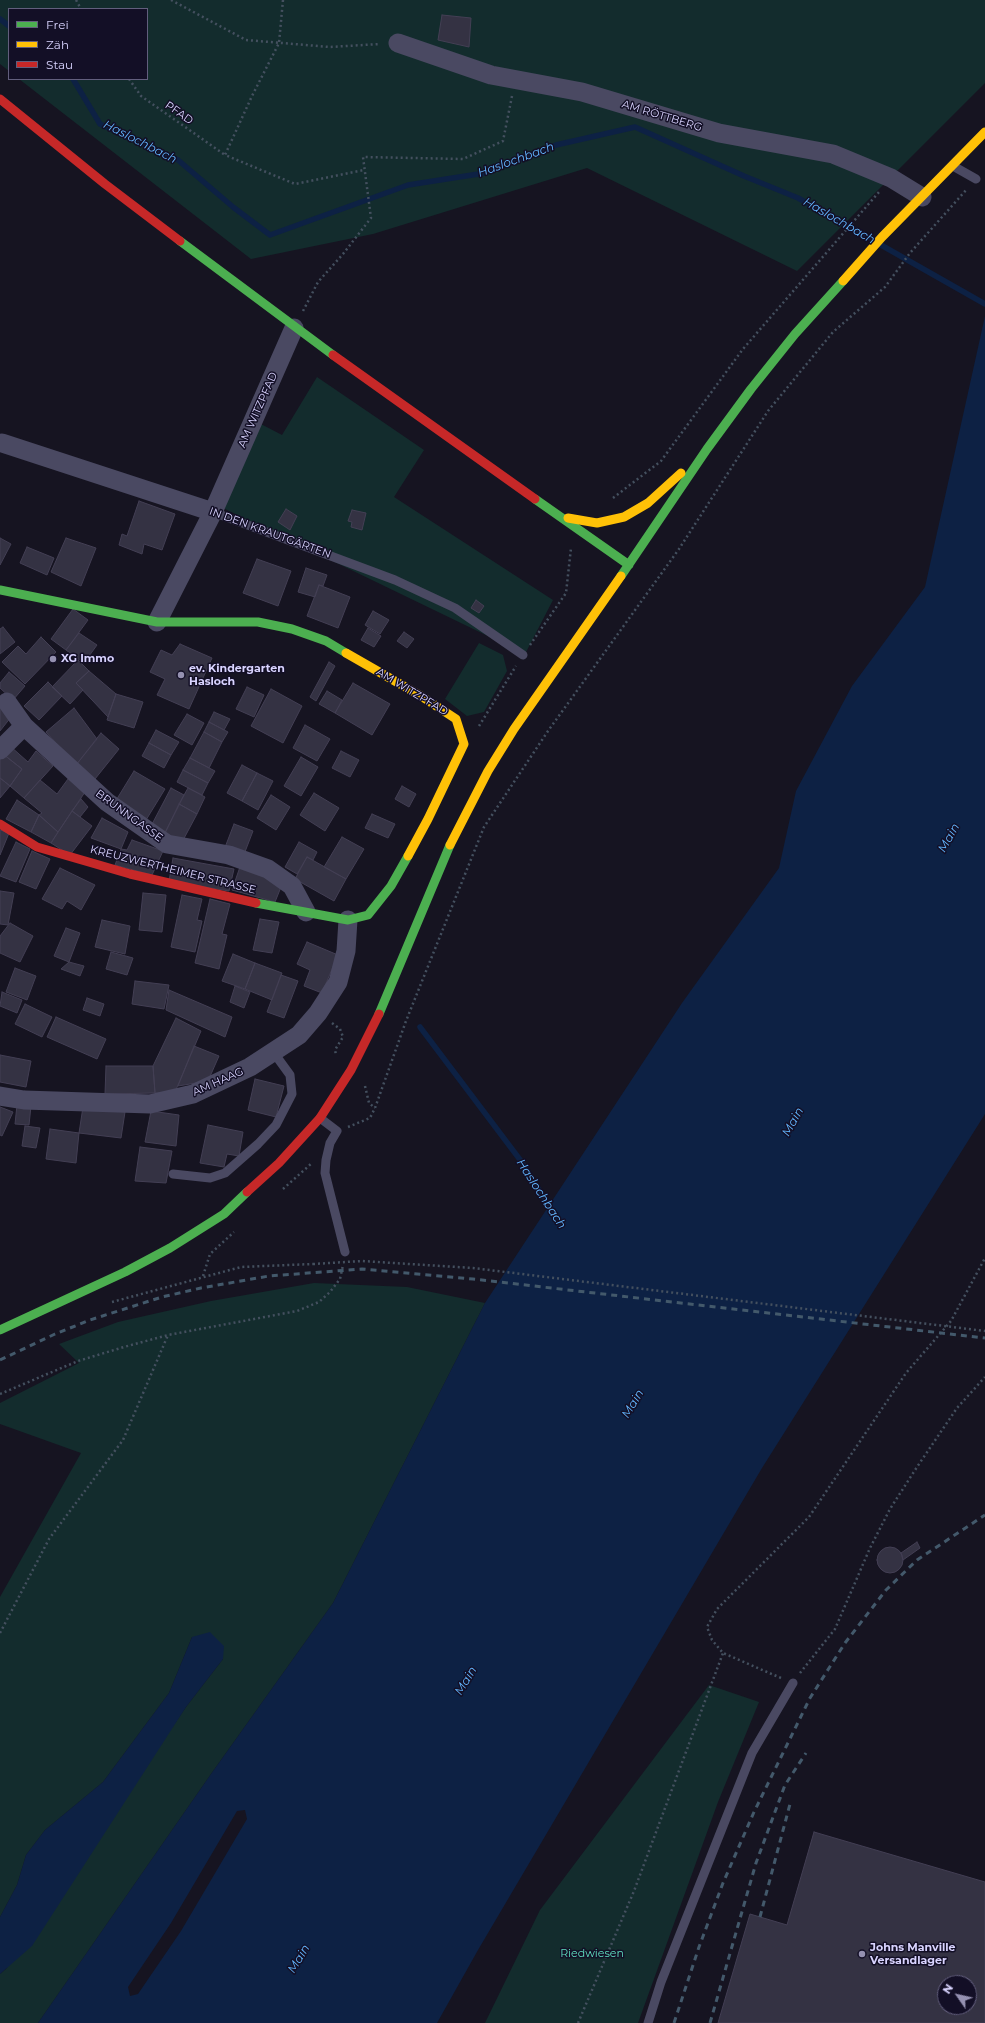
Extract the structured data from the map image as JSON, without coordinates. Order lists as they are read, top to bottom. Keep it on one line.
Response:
{"streets":{"main road":["AM WITZPFAD","KREUZWERTHEIMER STRASSE"],"street":["AM RÖTTBERG","IN DEN KRAUTGÄRTEN","BRUNNGASSE","AM HAAG"],"path":["PFAD"]},"crossings":[["AM WITZPFAD","IN DEN KRAUTGÄRTEN"],["AM WITZPFAD","KREUZWERTHEIMER STRASSE"],["AM WITZPFAD","AM HAAG"],["BRUNNGASSE","KREUZWERTHEIMER STRASSE"],["KREUZWERTHEIMER STRASSE","AM HAAG"]],"water":["Haslochbach","Main"],"parks":["Riedwiesen"],"places":["XG Immo","ev. Kindergarten Hasloch","Johns Manville Versandlager"],"legend":["Frei","Zäh","Stau"],"north":"top left"}
